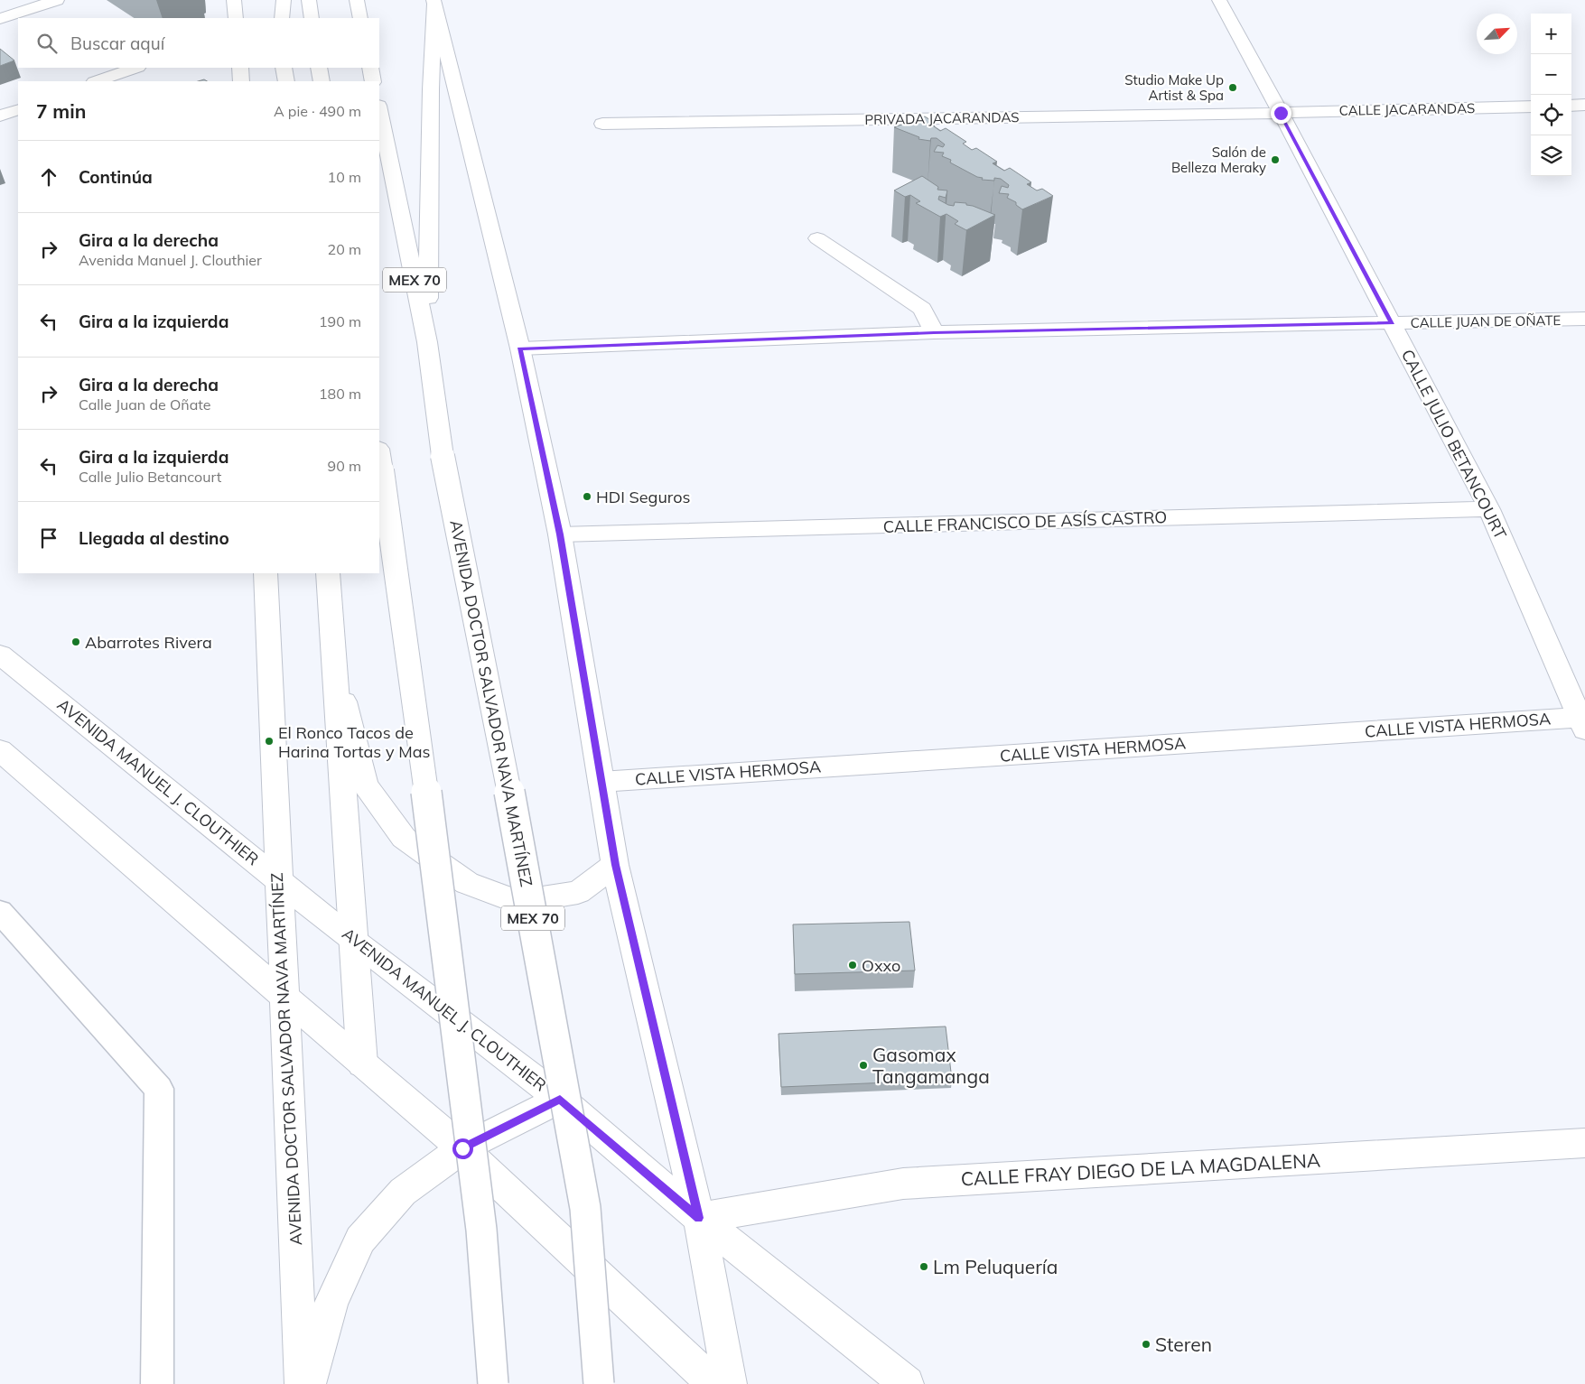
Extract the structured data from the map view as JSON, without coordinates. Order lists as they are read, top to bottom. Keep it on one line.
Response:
{"streets":{"main road":["CALLE JACARANDAS","PRIVADA JACARANDAS","MEX 70","CALLE JUAN DE OÑATE","CALLE JULIO BETANCOURT","CALLE FRANCISCO DE ASÍS CASTRO","AVENIDA DOCTOR SALVADOR NAVA MARTÍNEZ","CALLE VISTA HERMOSA","AVENIDA MANUEL J. CLOUTHIER","CALLE FRAY DIEGO DE LA MAGDALENA"]},"crossings":[["CALLE JACARANDAS","PRIVADA JACARANDAS"],["CALLE JACARANDAS","CALLE JULIO BETANCOURT"],["PRIVADA JACARANDAS","CALLE JULIO BETANCOURT"],["CALLE JUAN DE OÑATE","CALLE JULIO BETANCOURT"],["CALLE JULIO BETANCOURT","CALLE FRANCISCO DE ASÍS CASTRO"],["CALLE JULIO BETANCOURT","CALLE VISTA HERMOSA"],["AVENIDA DOCTOR SALVADOR NAVA MARTÍNEZ","AVENIDA MANUEL J. CLOUTHIER"],["AVENIDA MANUEL J. CLOUTHIER","CALLE FRAY DIEGO DE LA MAGDALENA"]],"places":["Studio Make Up Artist & Spa","Salón de Belleza Meraky","HDI Seguros","Abarrotes Rivera","El Ronco Tacos de Harina Tortas y Mas","Oxxo","Gasomax Tangamanga","Lm Peluquería","Steren"],"north":"top right","page":{"map_buttons":["+","−"],"search":"Buscar aquí","heading":["7 min","A pie · 490 m"],"list":[["Continúa","10 m"],["Gira a la derecha","Avenida Manuel J. Clouthier","20 m"],["Gira a la izquierda","190 m"],["Gira a la derecha","Calle Juan de Oñate","180 m"],["Gira a la izquierda","Calle Julio Betancourt","90 m"],"Llegada al destino"]}}
